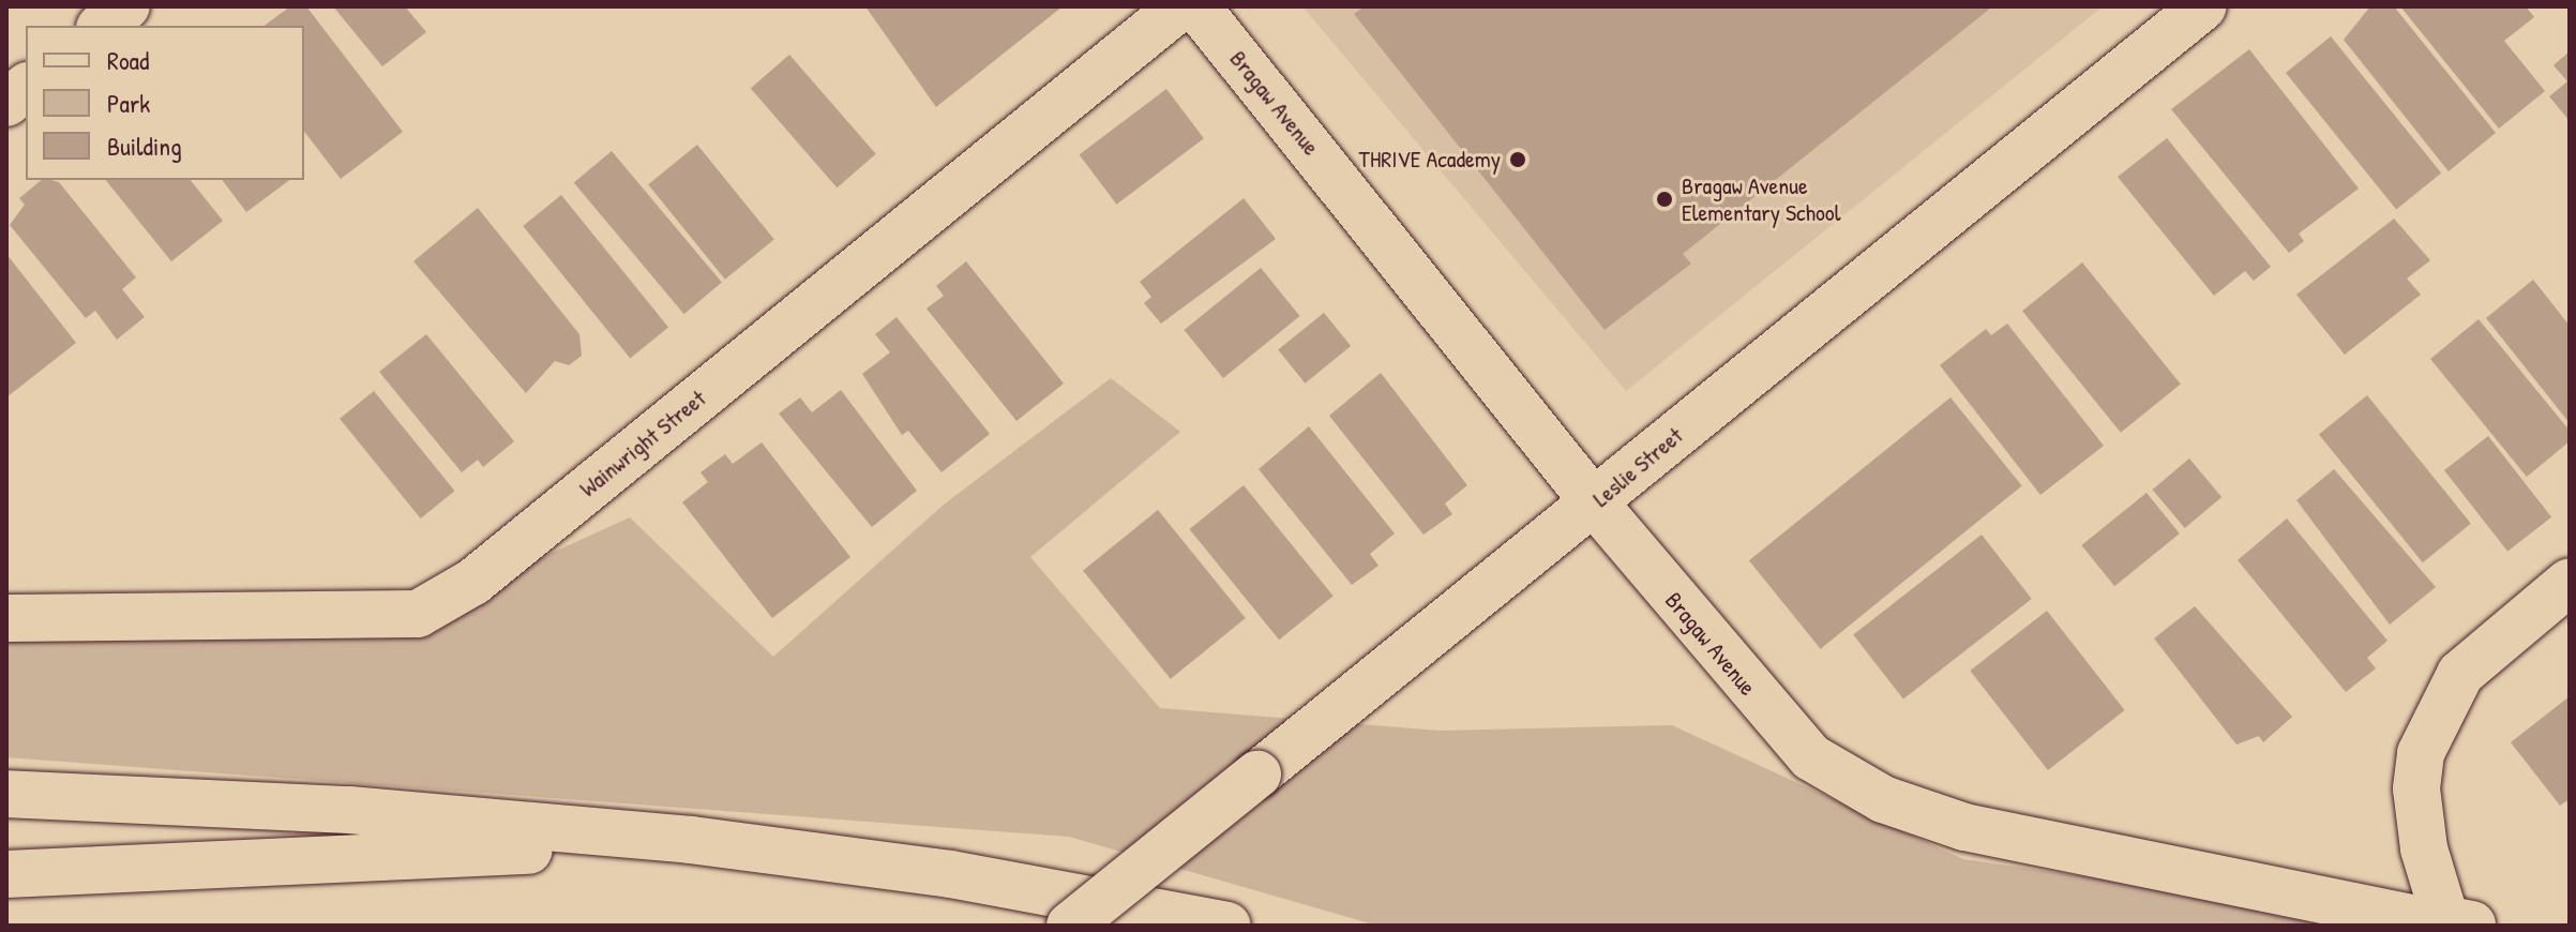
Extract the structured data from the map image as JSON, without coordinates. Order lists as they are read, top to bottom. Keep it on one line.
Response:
{"streets":{"main road":["Bragaw Avenue","Wainwright Street","Leslie Street"]},"crossings":[["Bragaw Avenue","Leslie Street"]],"places":["THRIVE Academy","Bragaw Avenue Elementary School"],"legend":["Road","Park","Building"]}
